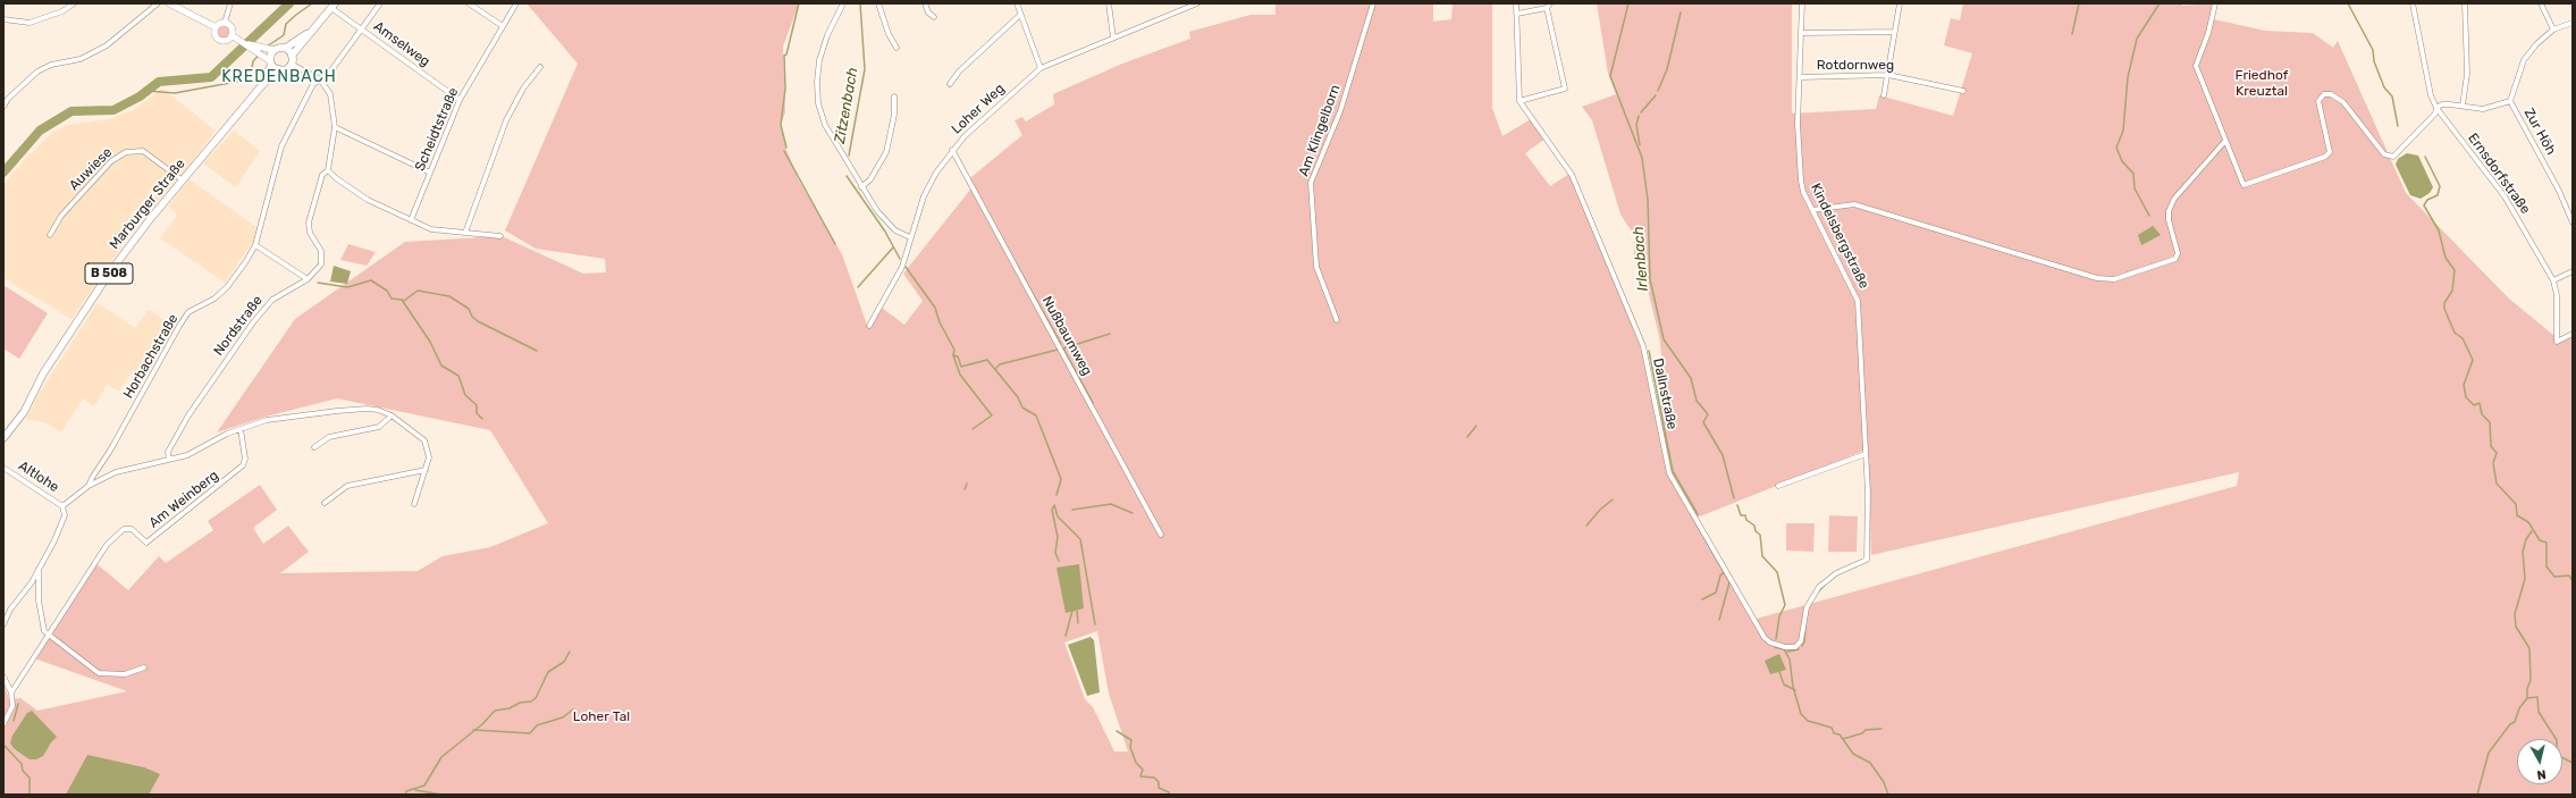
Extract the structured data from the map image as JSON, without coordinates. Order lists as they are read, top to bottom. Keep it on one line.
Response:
{"streets":{"main road":["Marburger Straße","B 508"],"street":["Amselweg","Rotdornweg","Loher Weg","Scheidtstraße","Am Klingelborn","Zur Höh","Auwiese","Ernsdorfstraße","Kindelsbergstraße","Nordstraße","Nußbaumweg","Horbachstraße","Dallnstraße","Altlohe","Am Weinberg"]},"crossings":[["Amselweg","Scheidtstraße"],["Amselweg","Horbachstraße"],["Rotdornweg","Kindelsbergstraße"],["Loher Weg","Nußbaumweg"],["Auwiese","Marburger Straße"],["Marburger Straße","B 508"],["Kindelsbergstraße","Dallnstraße"]],"districts":["KREDENBACH"],"water":["Zitzenbach","Irlenbach"],"parks":["Friedhof Kreuztal","Loher Tal"],"north":"bottom"}
